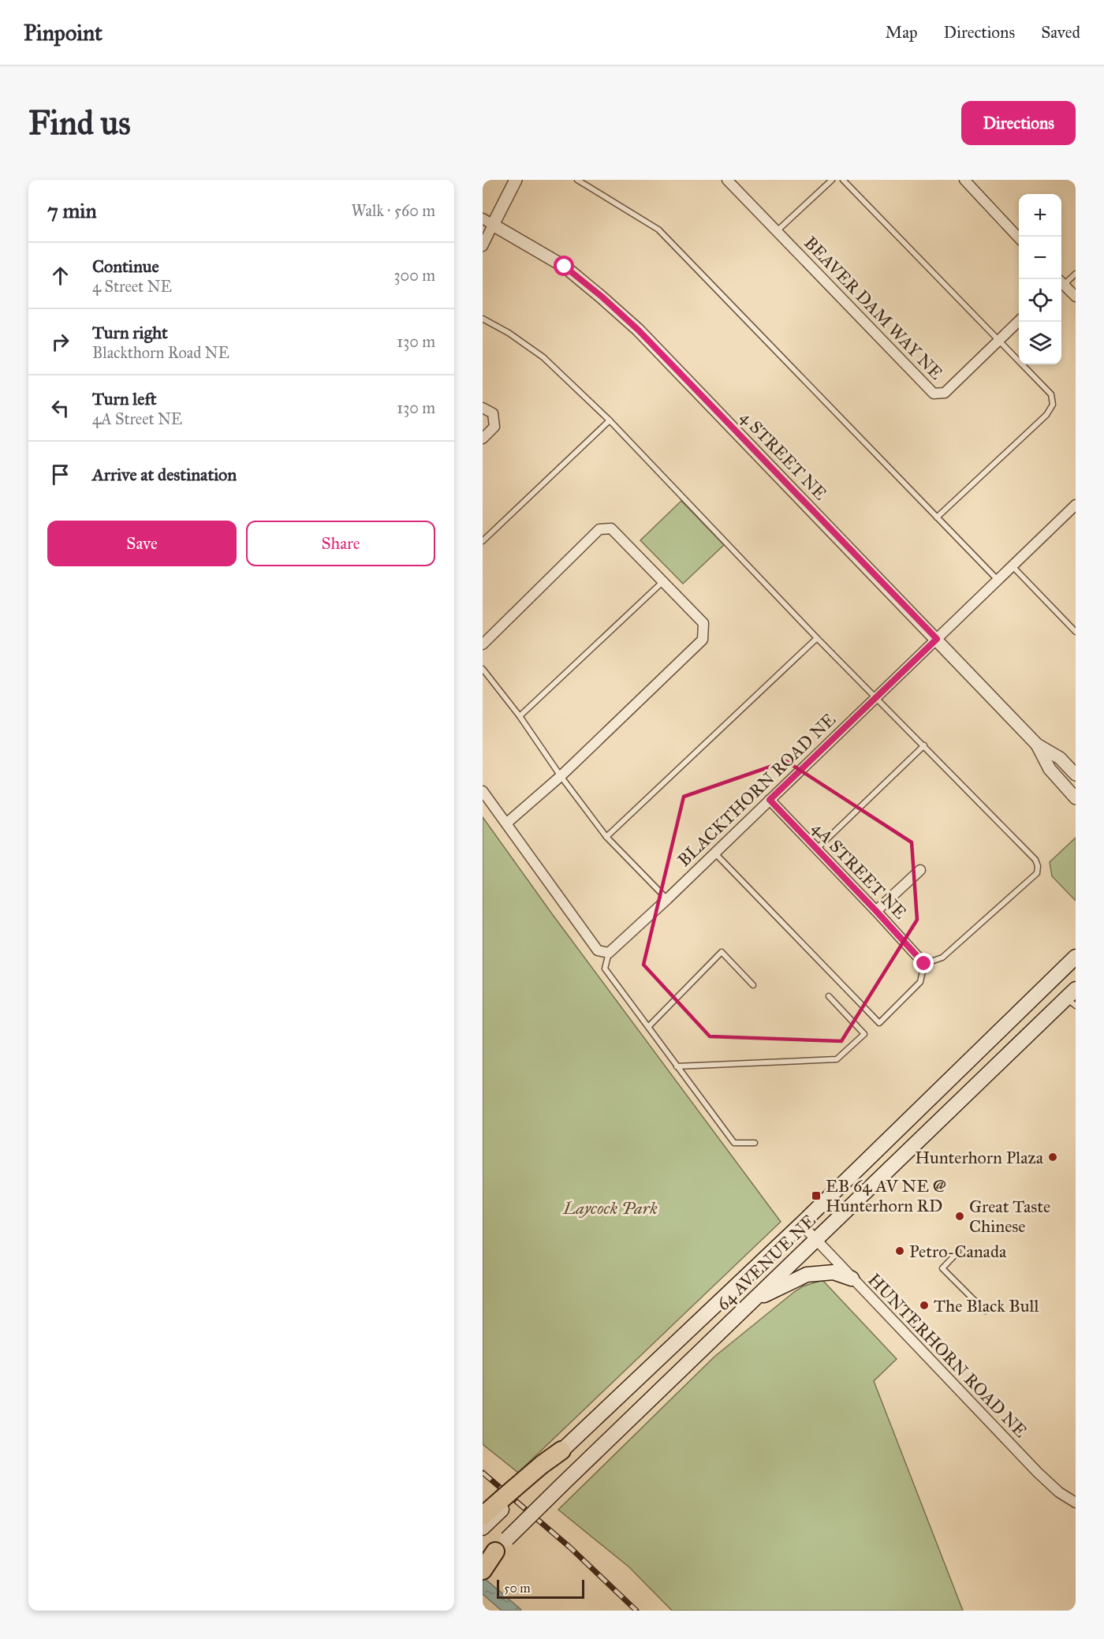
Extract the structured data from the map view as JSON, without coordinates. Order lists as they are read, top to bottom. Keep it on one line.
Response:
{"streets":{"main road":["64 AVENUE NE"],"street":["BEAVER DAM WAY NE","4 STREET NE","BLACKTHORN ROAD NE","4A STREET NE","HUNTERHORN ROAD NE"]},"crossings":[["4 STREET NE","BLACKTHORN ROAD NE"],["BLACKTHORN ROAD NE","4A STREET NE"],["64 AVENUE NE","HUNTERHORN ROAD NE"]],"parks":["Laycock Park"],"places":{"other":["Hunterhorn Plaza","Great Taste Chinese","Petro-Canada","The Black Bull"],"transit":["EB 64 AV NE @ Hunterhorn RD"]},"scale_bar":"50 m","page":{"header":"Pinpoint","nav":["Map","Directions","Saved"],"buttons":["Directions",["Save","Share"]],"title":"Find us","heading":["7 min","Walk · 560 m"],"map_buttons":["+","−"],"list":[["Continue","4 Street NE","300 m"],["Turn right","Blackthorn Road NE","130 m"],["Turn left","4A Street NE","130 m"],"Arrive at destination"],"scale":"50 m"}}
